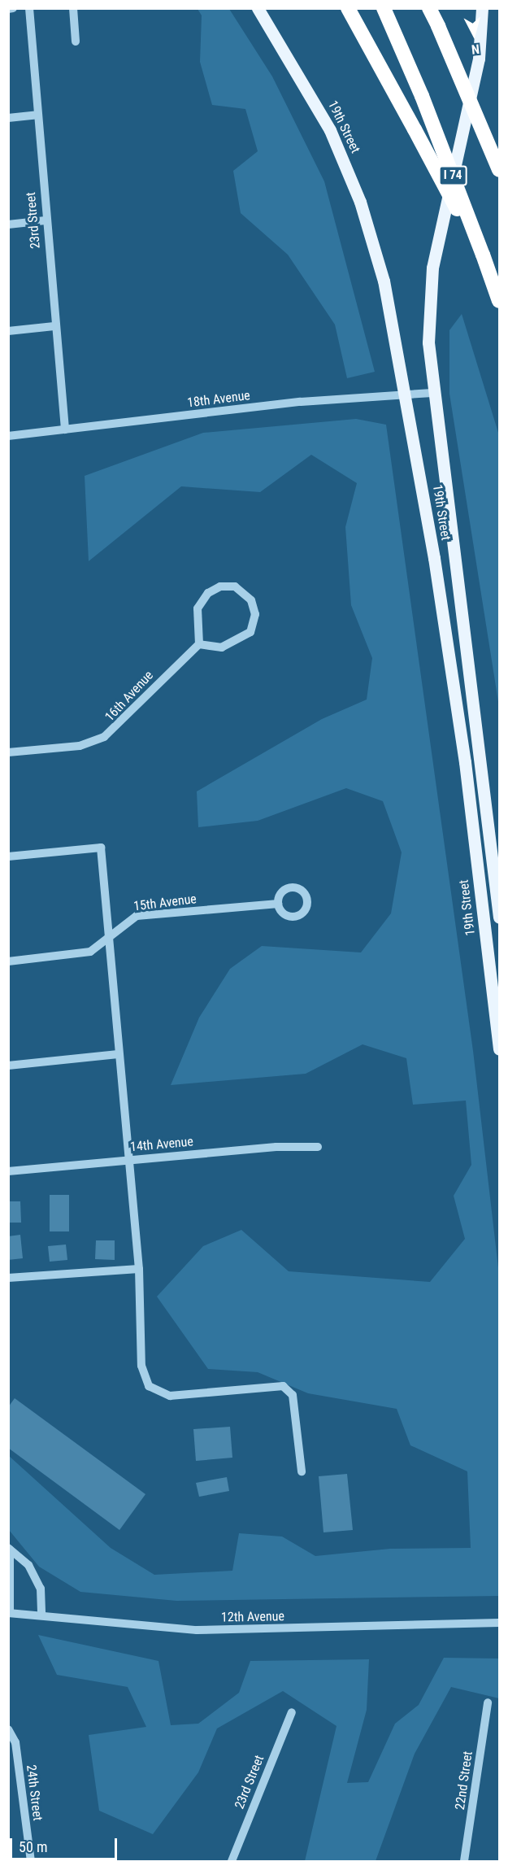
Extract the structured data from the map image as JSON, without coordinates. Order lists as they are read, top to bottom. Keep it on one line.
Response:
{"streets":{"highway":["I 74"],"main road":["19th Street"],"street":["23rd Street","18th Avenue","16th Avenue","15th Avenue","14th Avenue","12th Avenue","22nd Street","24th Street"]},"crossings":[["19th Street","18th Avenue"],["23rd Street","18th Avenue"]],"scale_bar":"50 m","north":"bottom"}
